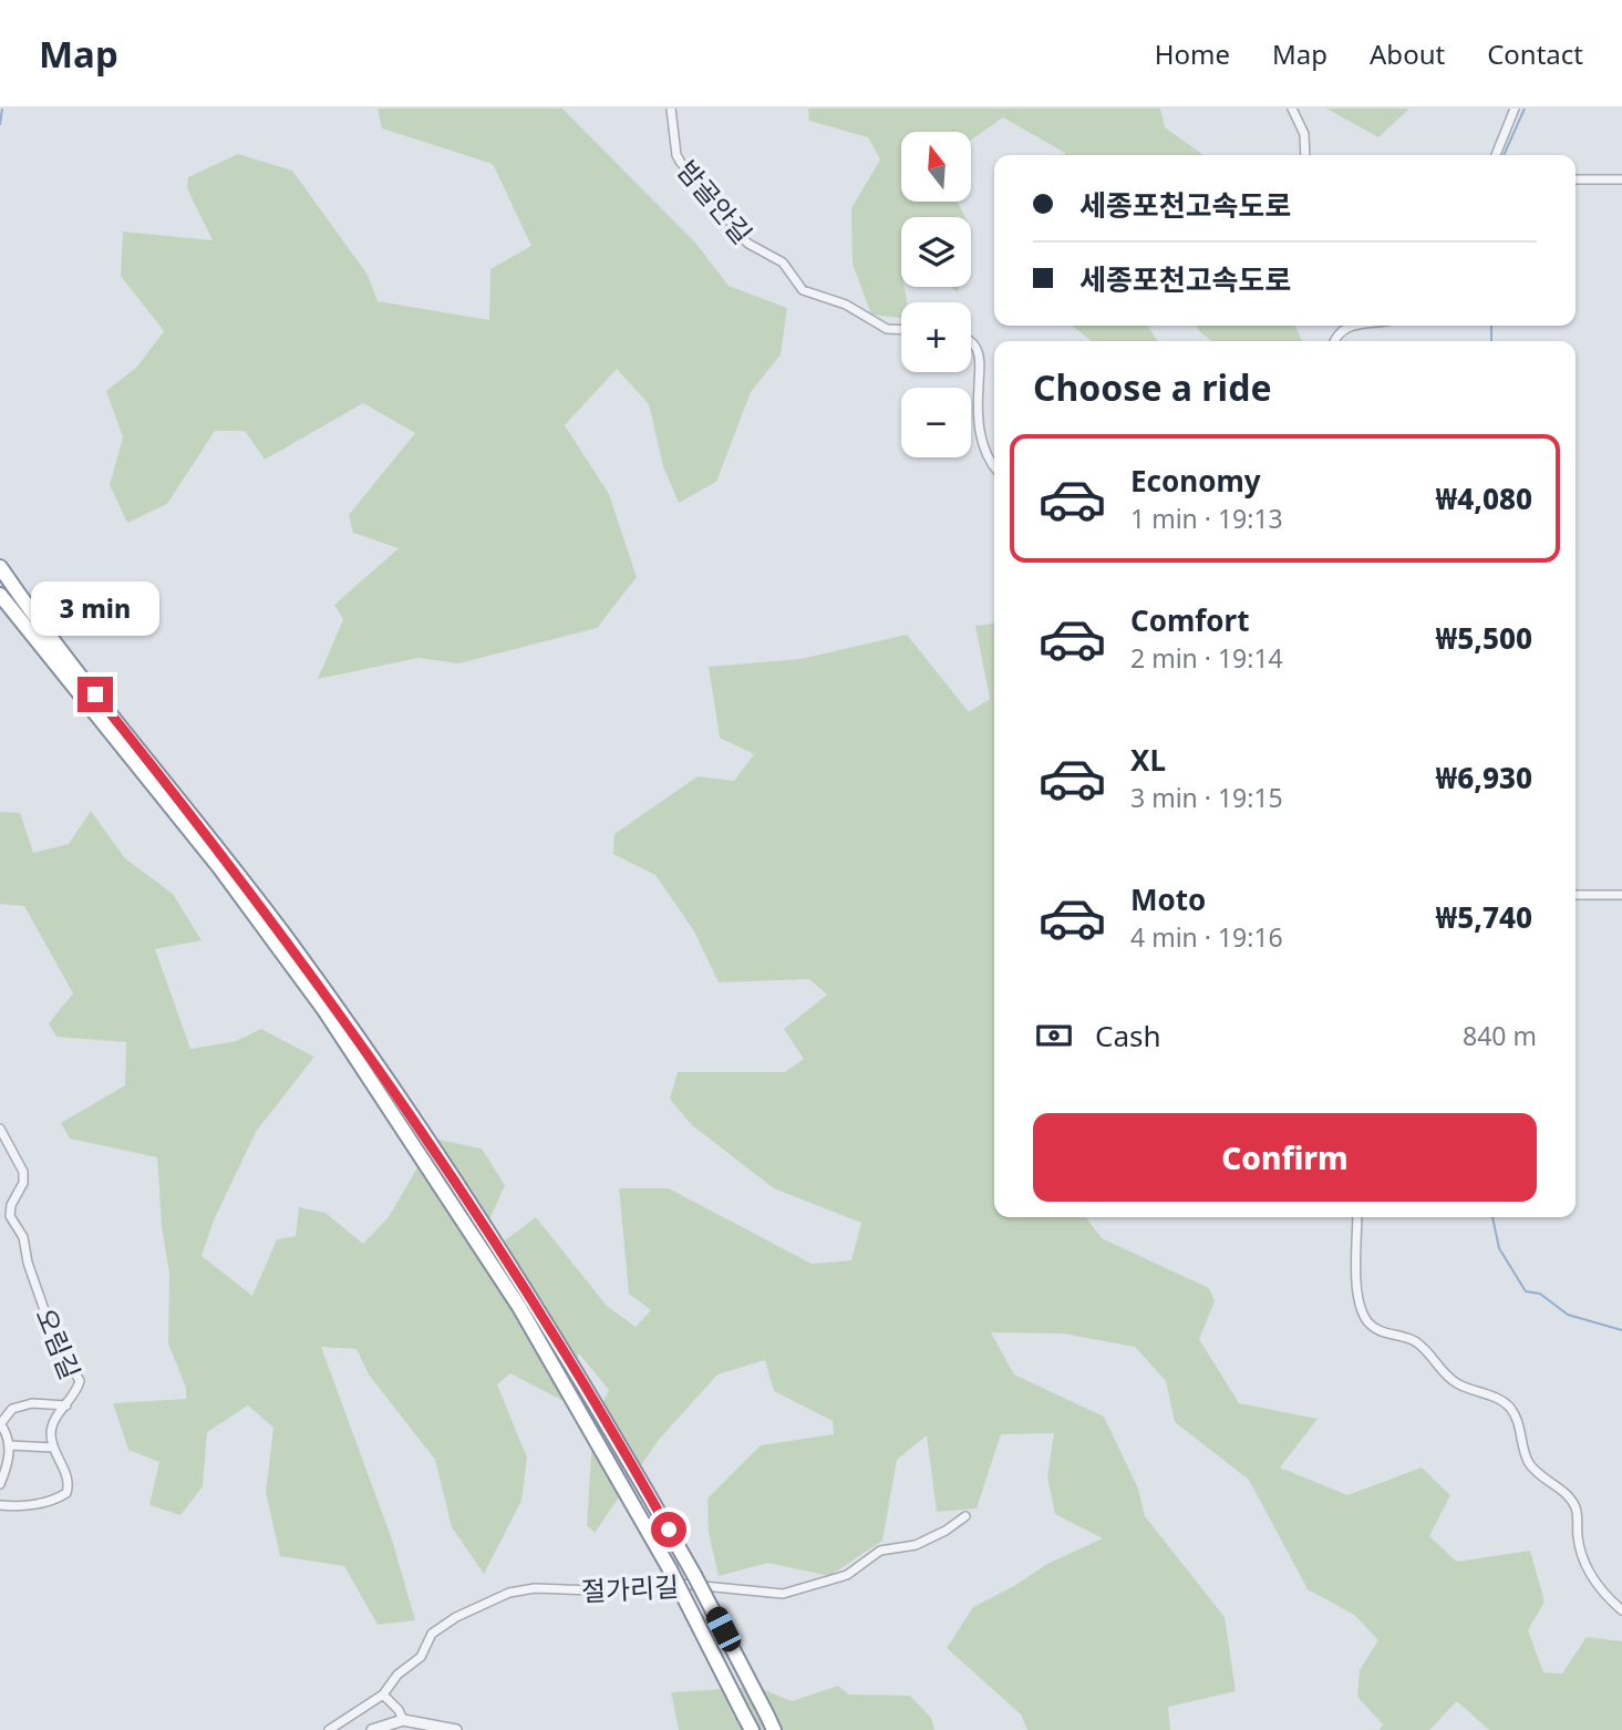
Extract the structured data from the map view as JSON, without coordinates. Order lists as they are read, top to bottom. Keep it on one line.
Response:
{"streets":{"street":["밤골안길","오림길","절가리길"]},"north":"top","page":{"header":"Map","nav":["Home","Map","About","Contact"],"map_buttons":["+","−"],"banner":["세종포천고속도로","세종포천고속도로"],"heading":"Choose a ride","list":[{"name":"Economy","note":"1 min · 19:13","value":"₩4,080"},{"name":"Comfort","note":"2 min · 19:14","value":"₩5,500"},{"name":"XL","note":"3 min · 19:15","value":"₩6,930"},{"name":"Moto","note":"4 min · 19:16","value":"₩5,740"}],"bubble":"3 min","pay":["Cash","840 m"],"buttons":"Confirm"}}
